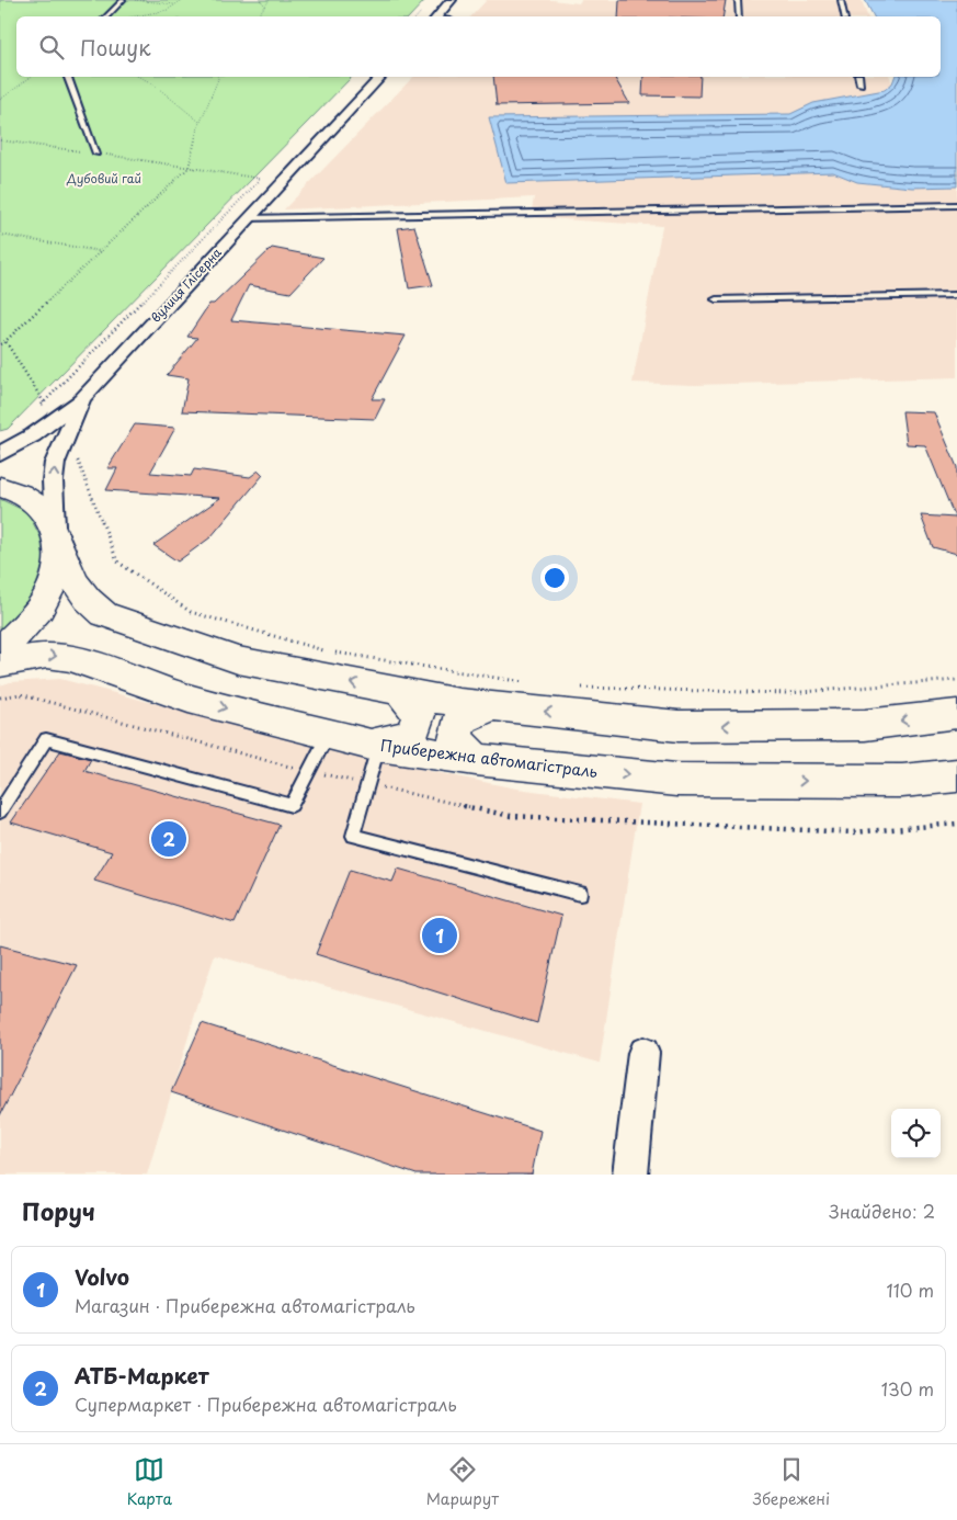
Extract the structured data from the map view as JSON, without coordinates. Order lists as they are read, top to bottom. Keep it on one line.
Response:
{"streets":{"main road":["Прибережна автомагістраль"],"street":["вулиця Глісерна"]},"parks":["Дубовий гай"],"page":{"search":"Пошук","pins":["2","1"],"heading":["Поруч","Знайдено: 2"],"list":[{"mark":"1","name":"Volvo","note":"Магазин · Прибережна автомагістраль","value":"110 m"},{"mark":"2","name":"АТБ-Маркет","note":"Супермаркет · Прибережна автомагістраль","value":"130 m"}],"nav":["Карта","Маршрут","Збережені"]}}
